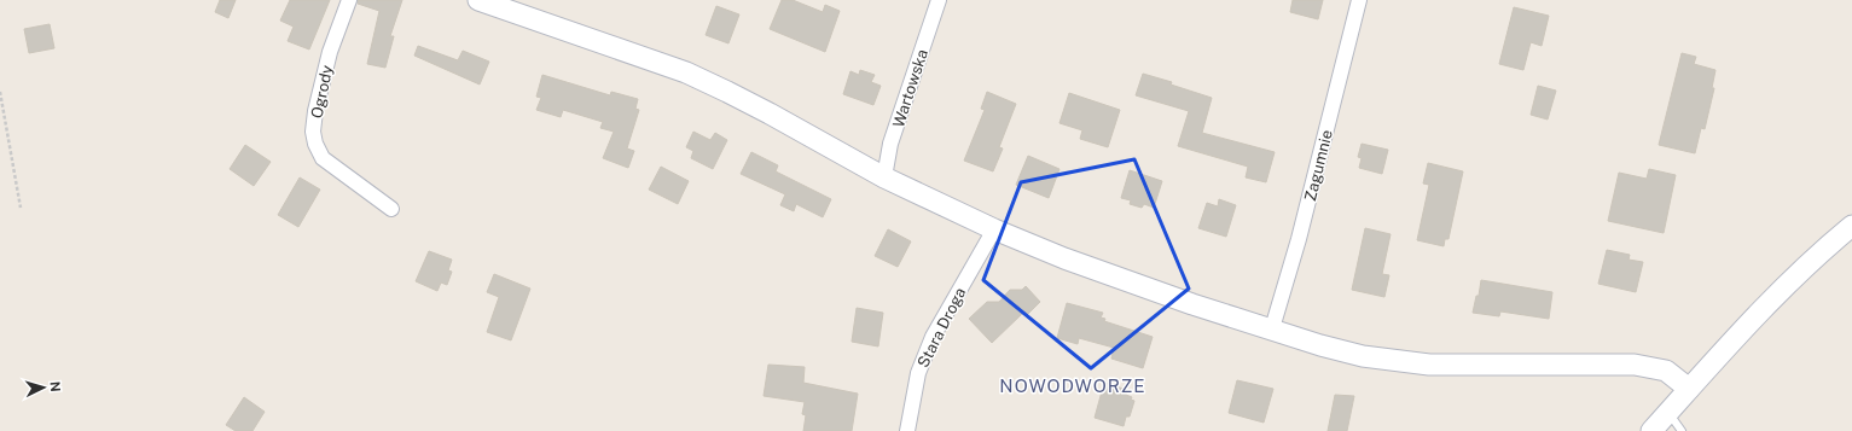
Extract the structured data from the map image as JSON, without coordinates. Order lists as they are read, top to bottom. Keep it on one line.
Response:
{"streets":{"street":["Wartowska","Ogrody","Zagumnie","Stara Droga"]},"districts":["NOWODWORZE"],"north":"right"}
